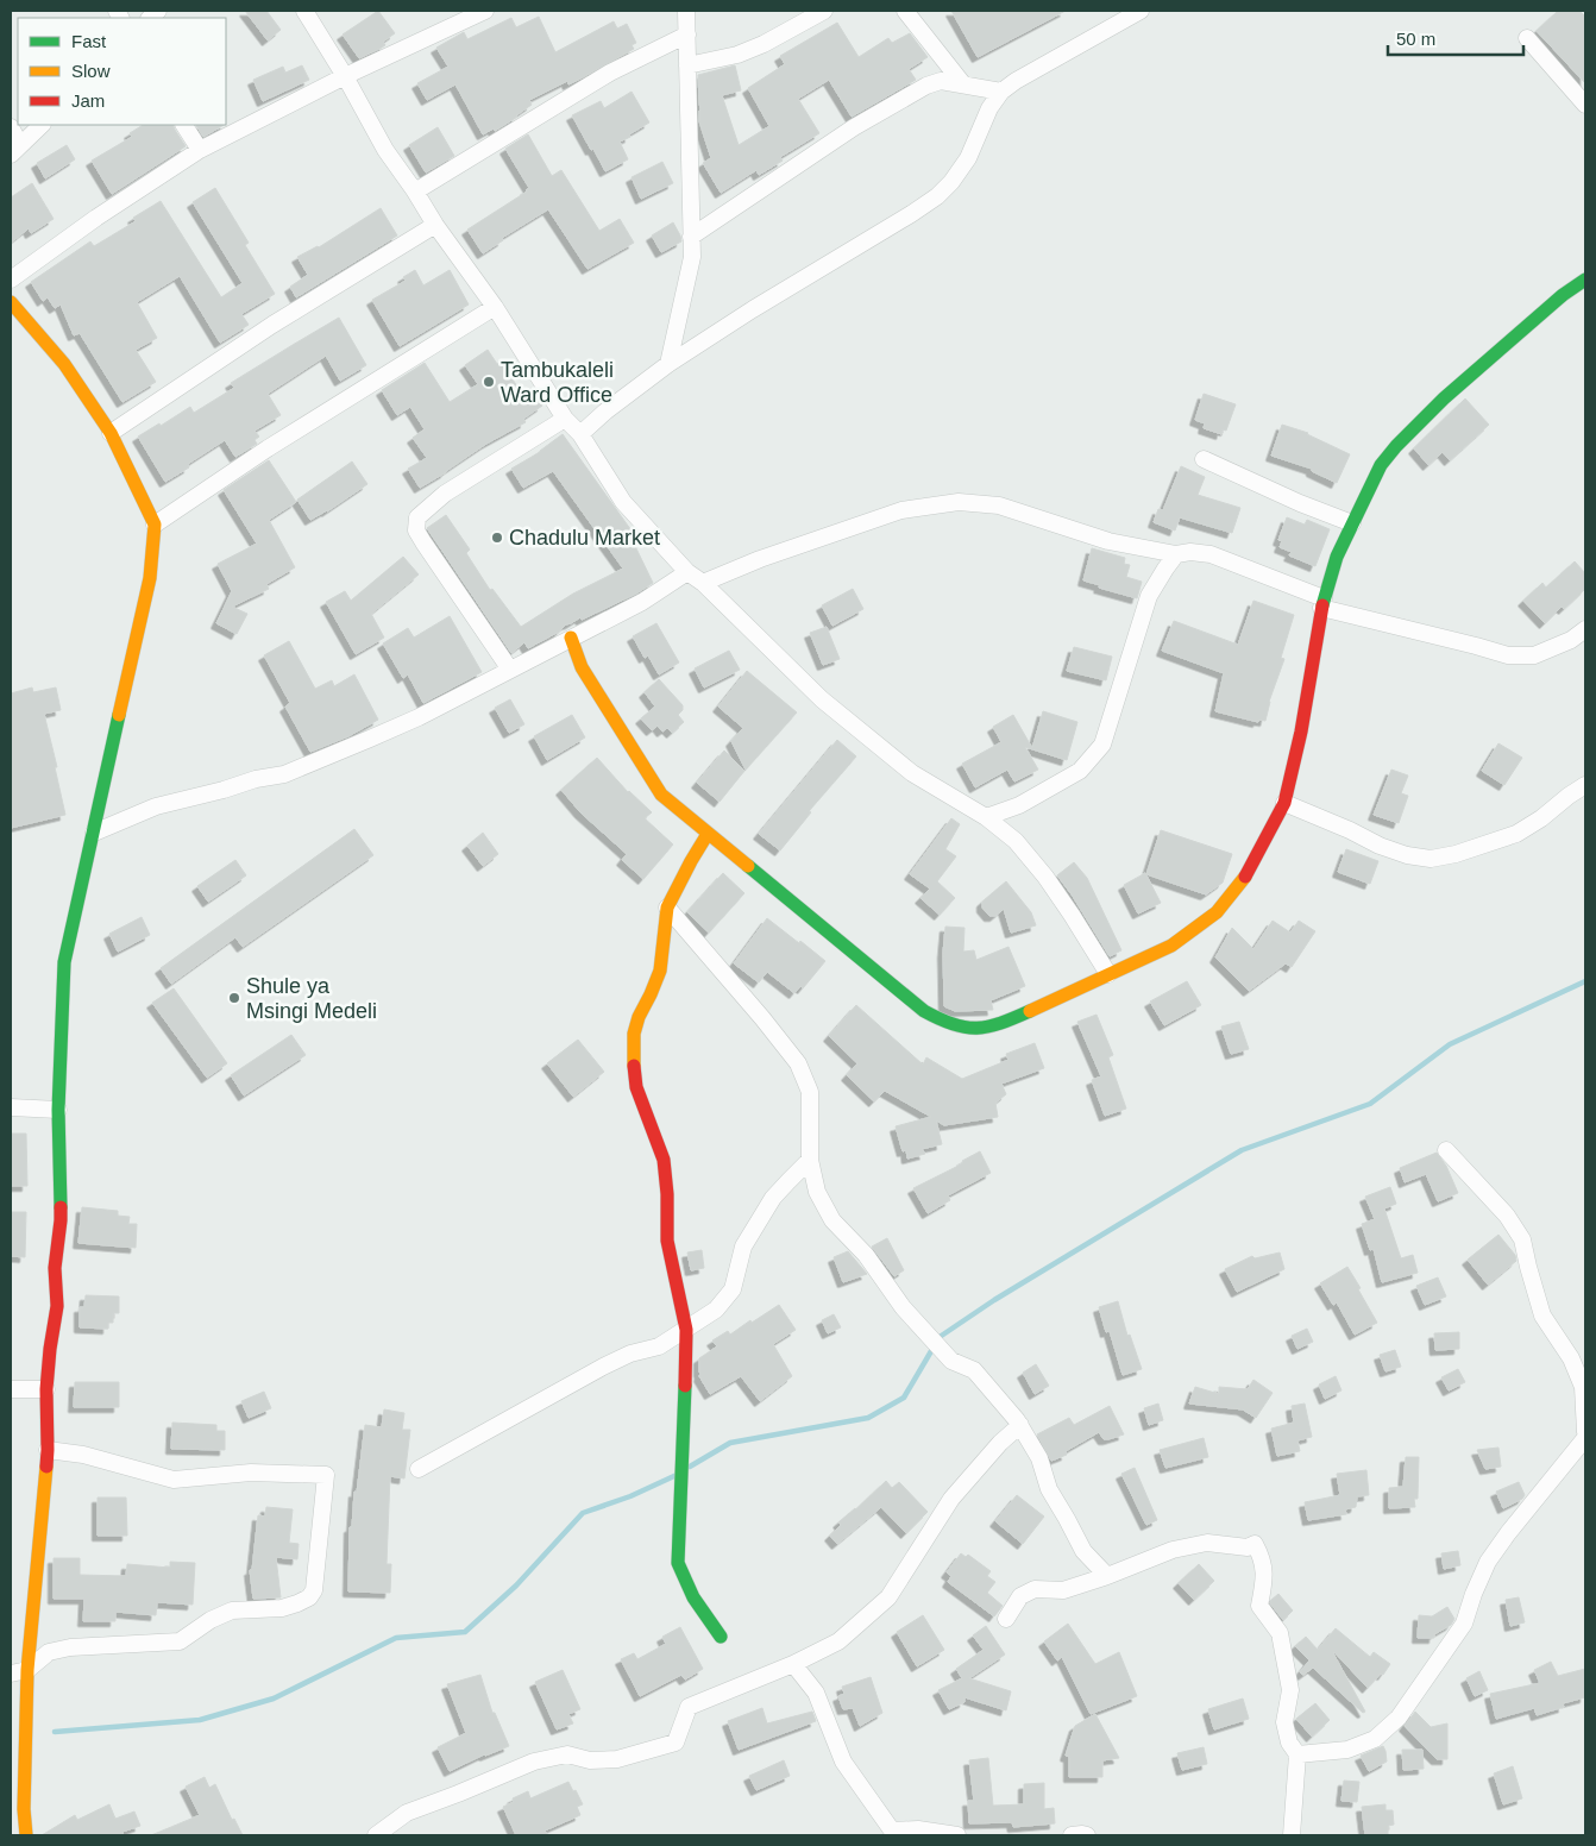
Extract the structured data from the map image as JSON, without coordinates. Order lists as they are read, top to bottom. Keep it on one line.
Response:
{"places":["Tambukaleli Ward Office","Chadulu Market","Shule ya Msingi Medeli"],"legend":["Fast","Slow","Jam"],"scale_bar":"50 m"}
